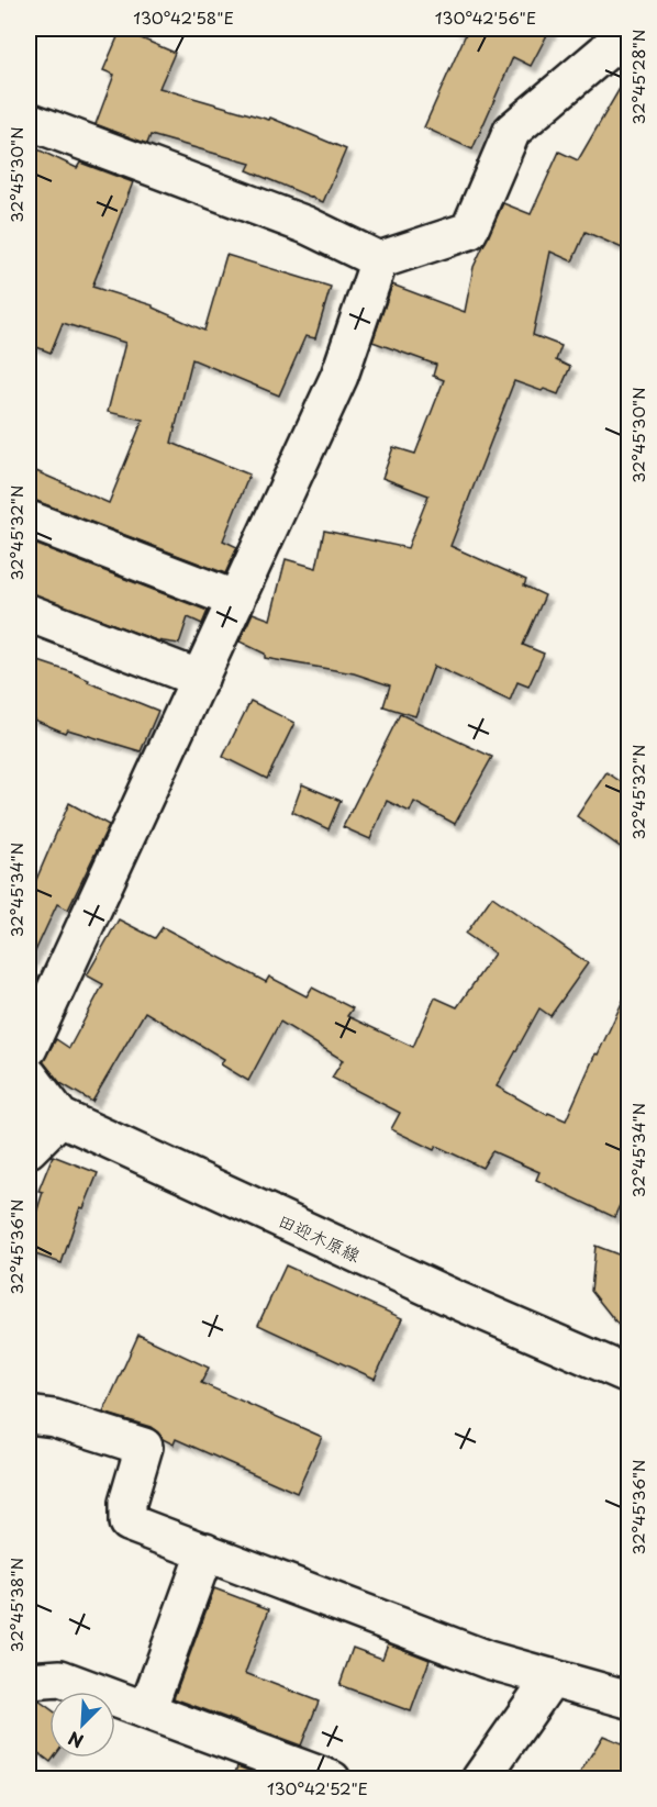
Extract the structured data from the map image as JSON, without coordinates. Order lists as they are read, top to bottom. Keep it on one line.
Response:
{"streets":{"street":["田迎木原線"]},"north":"bottom left","coordinates":["130°42'58\"E","130°42'56\"E","32°45'28\"N","32°45'30\"N","32°45'32\"N","32°45'34\"N","32°45'36\"N","32°45'38\"N","130°42'52\"E"]}
